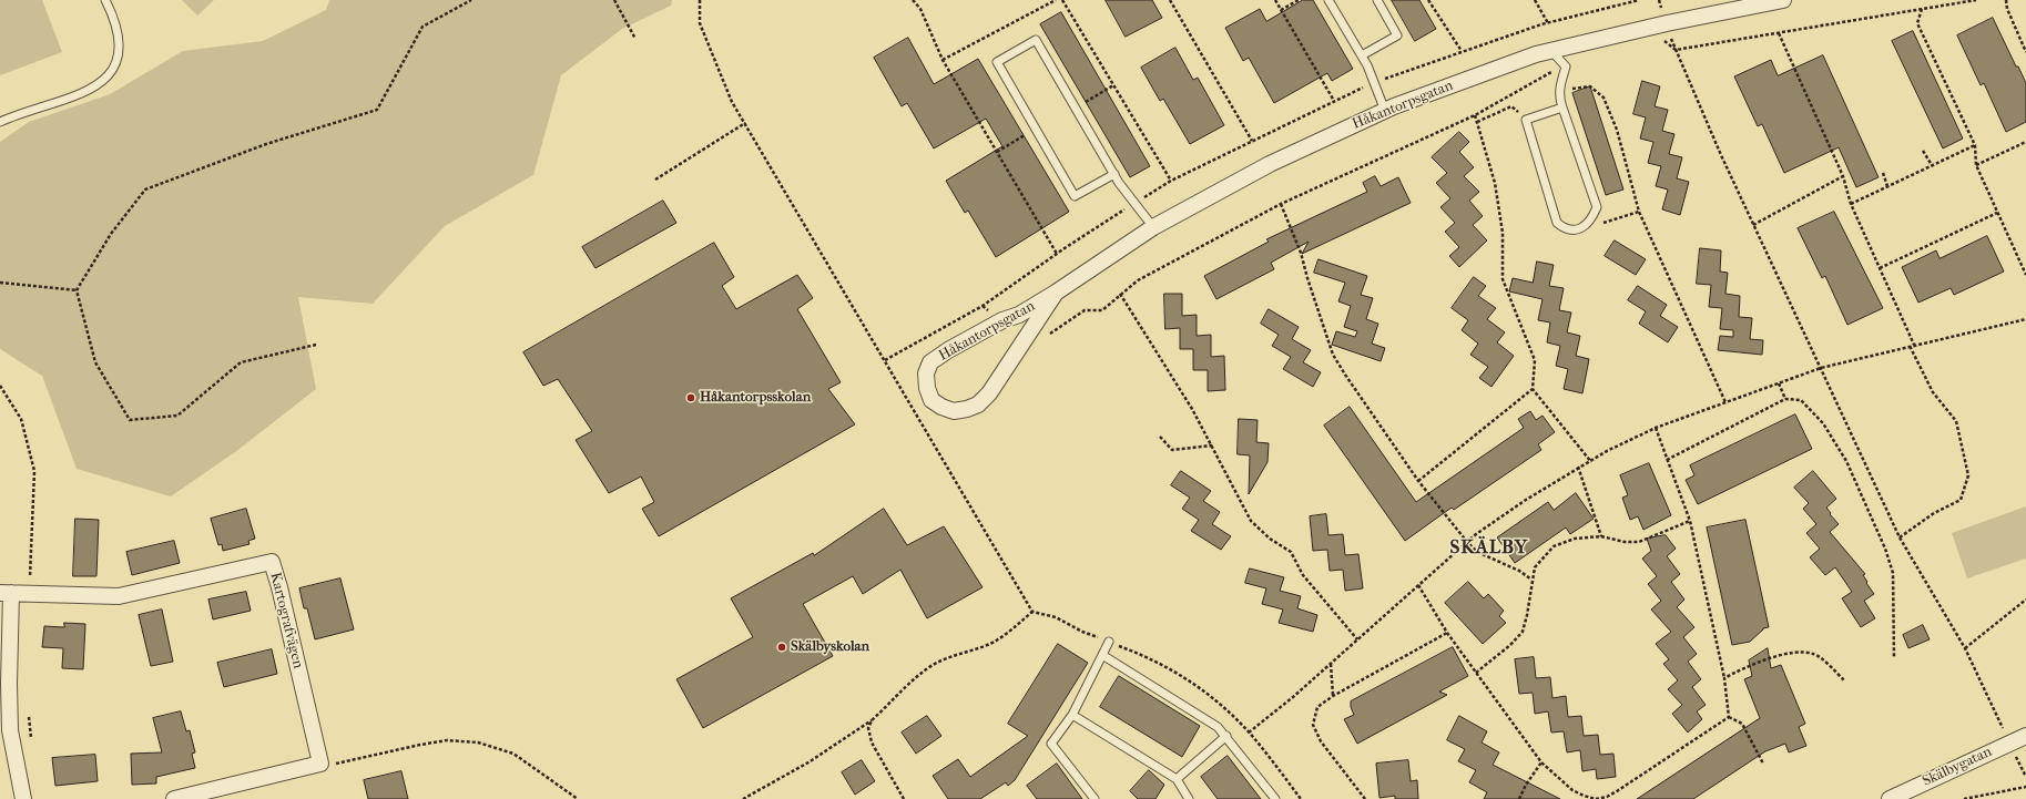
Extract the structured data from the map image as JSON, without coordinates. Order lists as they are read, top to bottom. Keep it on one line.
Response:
{"streets":{"street":["Håkantorpsgatan","Kartografvägen","Skälbygatan"]},"districts":["SKÄLBY"],"places":["Håkantorpsskolan","Skälbyskolan"]}
